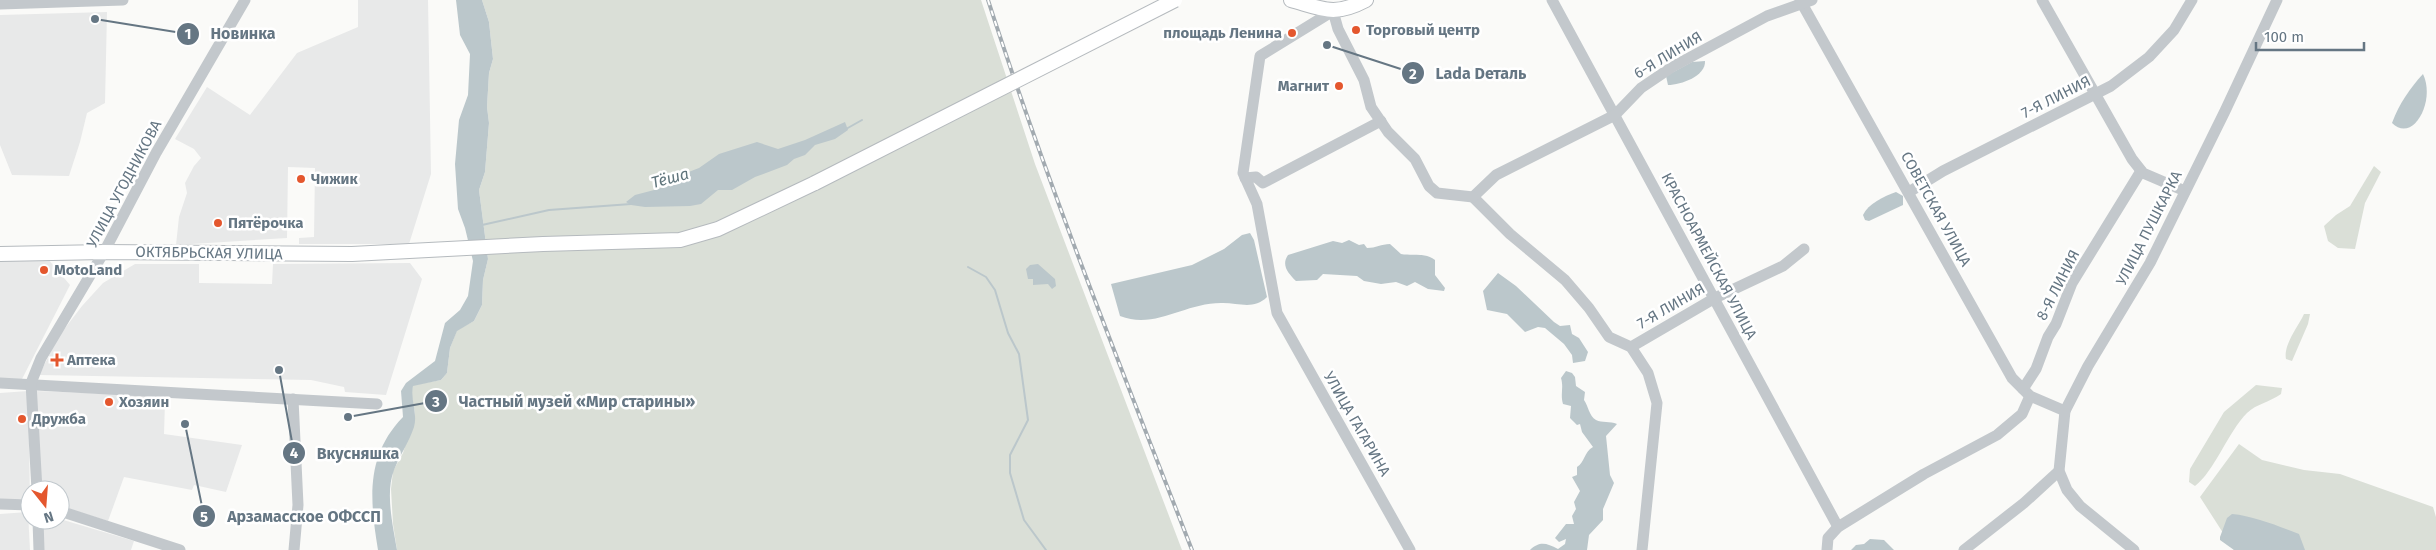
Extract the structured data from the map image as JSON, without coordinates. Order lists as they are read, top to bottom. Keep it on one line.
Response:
{"streets":{"main road":["ОКТЯБРЬСКАЯ УЛИЦА"],"street":["6-Я ЛИНИЯ","7-Я ЛИНИЯ","УЛИЦА УГОДНИКОВА","СОВЕТСКАЯ УЛИЦА","УЛИЦА ПУШКАРКА","КРАСНОАРМЕЙСКАЯ УЛИЦА","8-Я ЛИНИЯ","УЛИЦА ГАГАРИНА"]},"crossings":[["6-Я ЛИНИЯ","СОВЕТСКАЯ УЛИЦА"],["6-Я ЛИНИЯ","КРАСНОАРМЕЙСКАЯ УЛИЦА"],["7-Я ЛИНИЯ","СОВЕТСКАЯ УЛИЦА"],["7-Я ЛИНИЯ","КРАСНОАРМЕЙСКАЯ УЛИЦА"],["УЛИЦА УГОДНИКОВА","ОКТЯБРЬСКАЯ УЛИЦА"],["СОВЕТСКАЯ УЛИЦА","УЛИЦА ПУШКАРКА"],["СОВЕТСКАЯ УЛИЦА","8-Я ЛИНИЯ"],["КРАСНОАРМЕЙСКАЯ УЛИЦА","8-Я ЛИНИЯ"]],"water":["Тёша"],"places":{"other":["Новинка","Торговый центр","площадь Ленина","Lada Dеталь","Магнит","Чижик","Пятёрочка","MotoLand","Вкусняшка","Хозяин","Частный музей «Мир старины»","Дружба","Арзамасское ОФССП"],"health":["Аптека"]},"scale_bar":"100 m","north":"bottom"}
